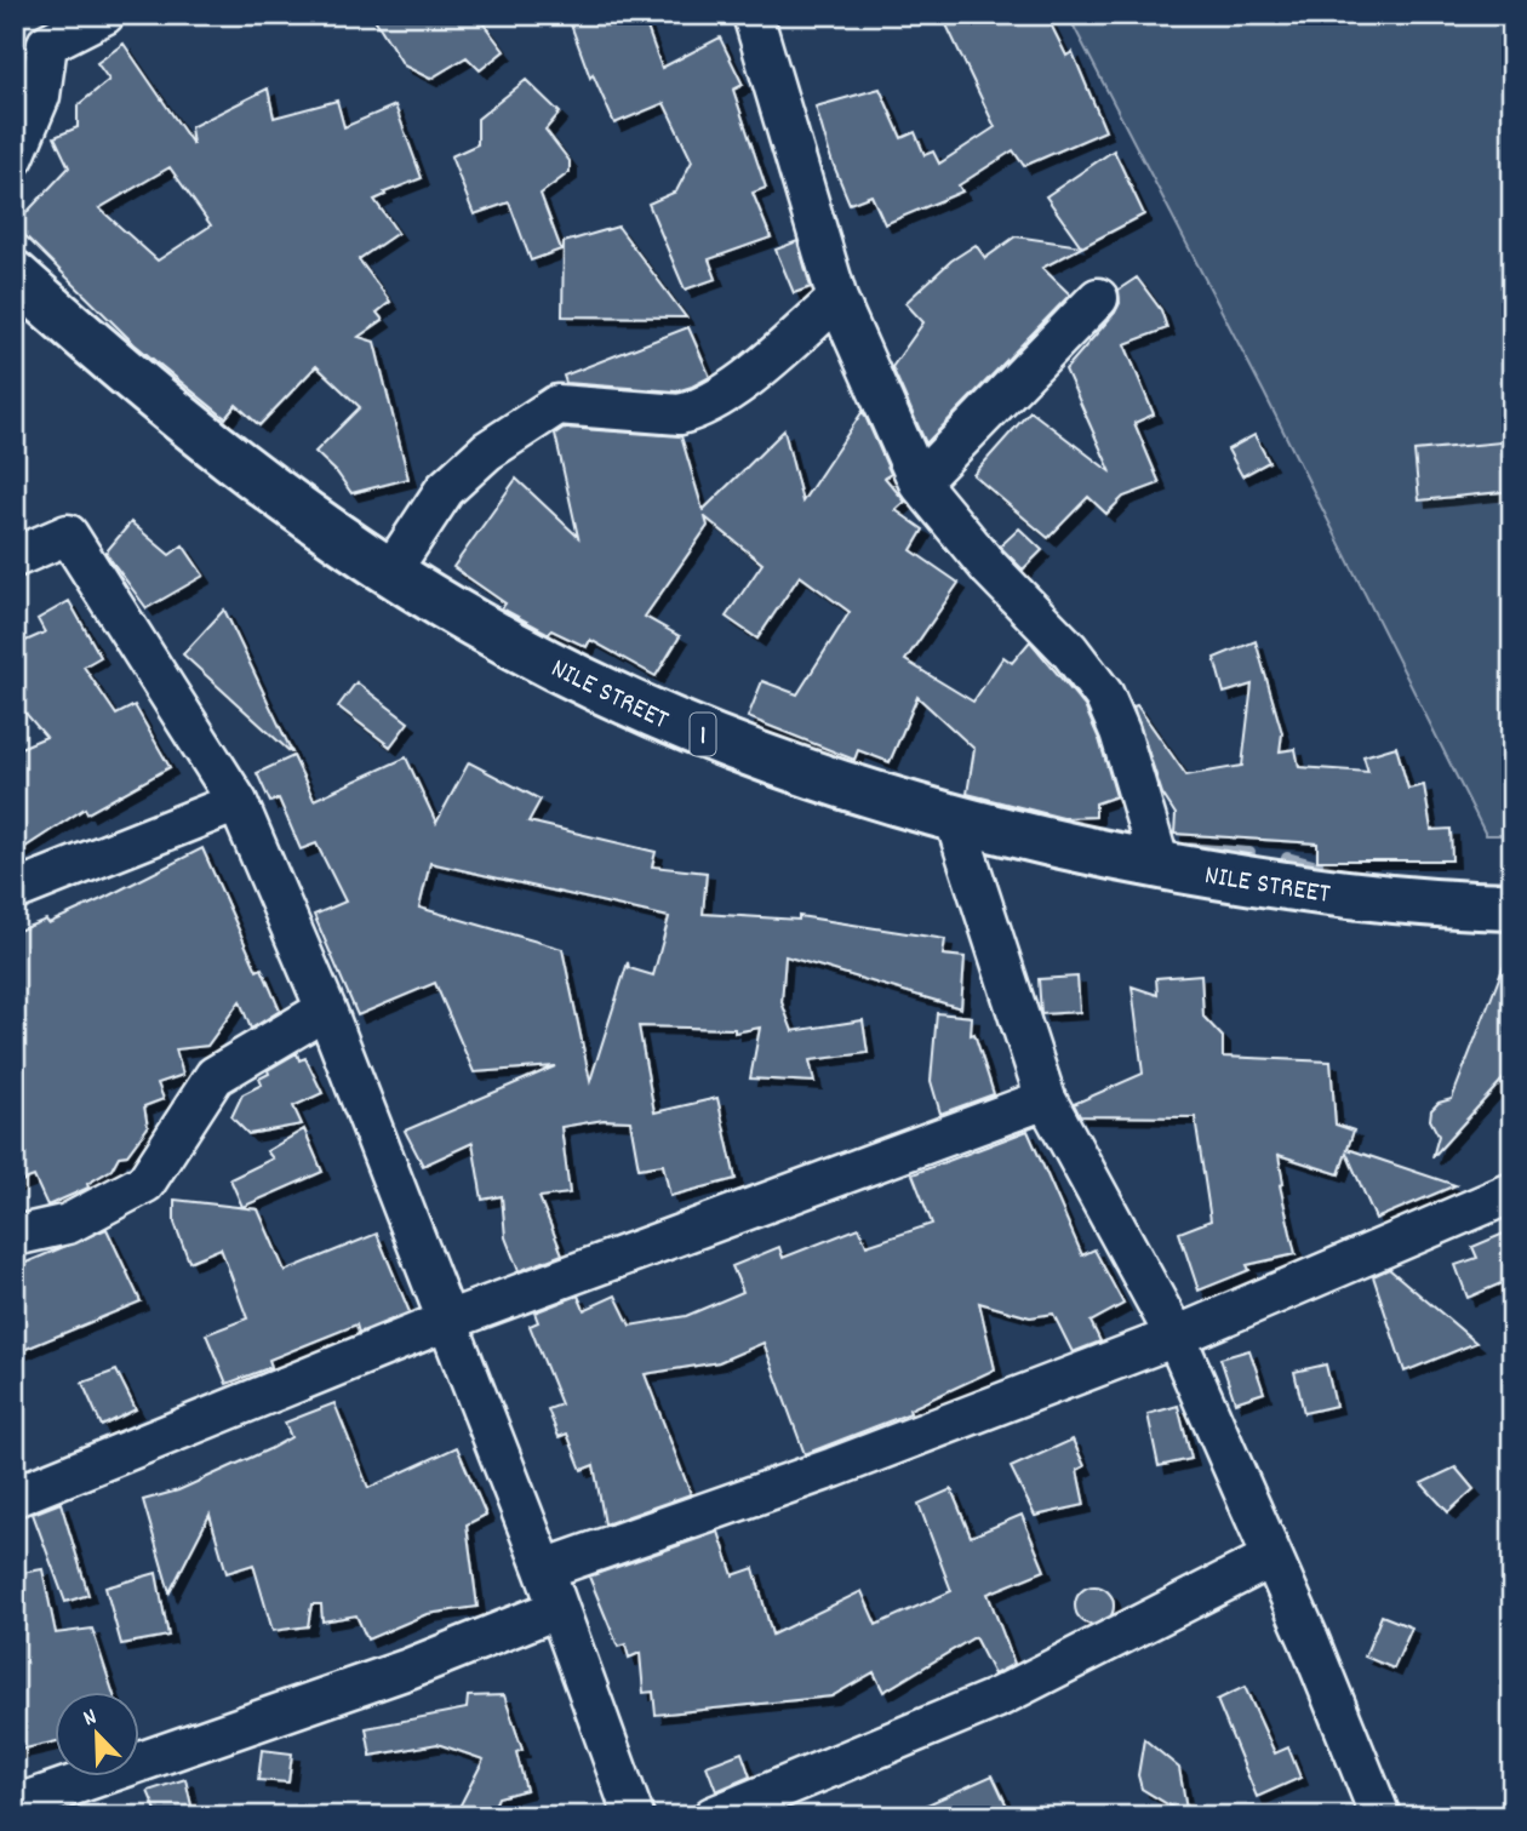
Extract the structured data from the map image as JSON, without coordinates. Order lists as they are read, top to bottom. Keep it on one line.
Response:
{"streets":{"main road":["NILE STREET","1"]},"north":"top left"}
